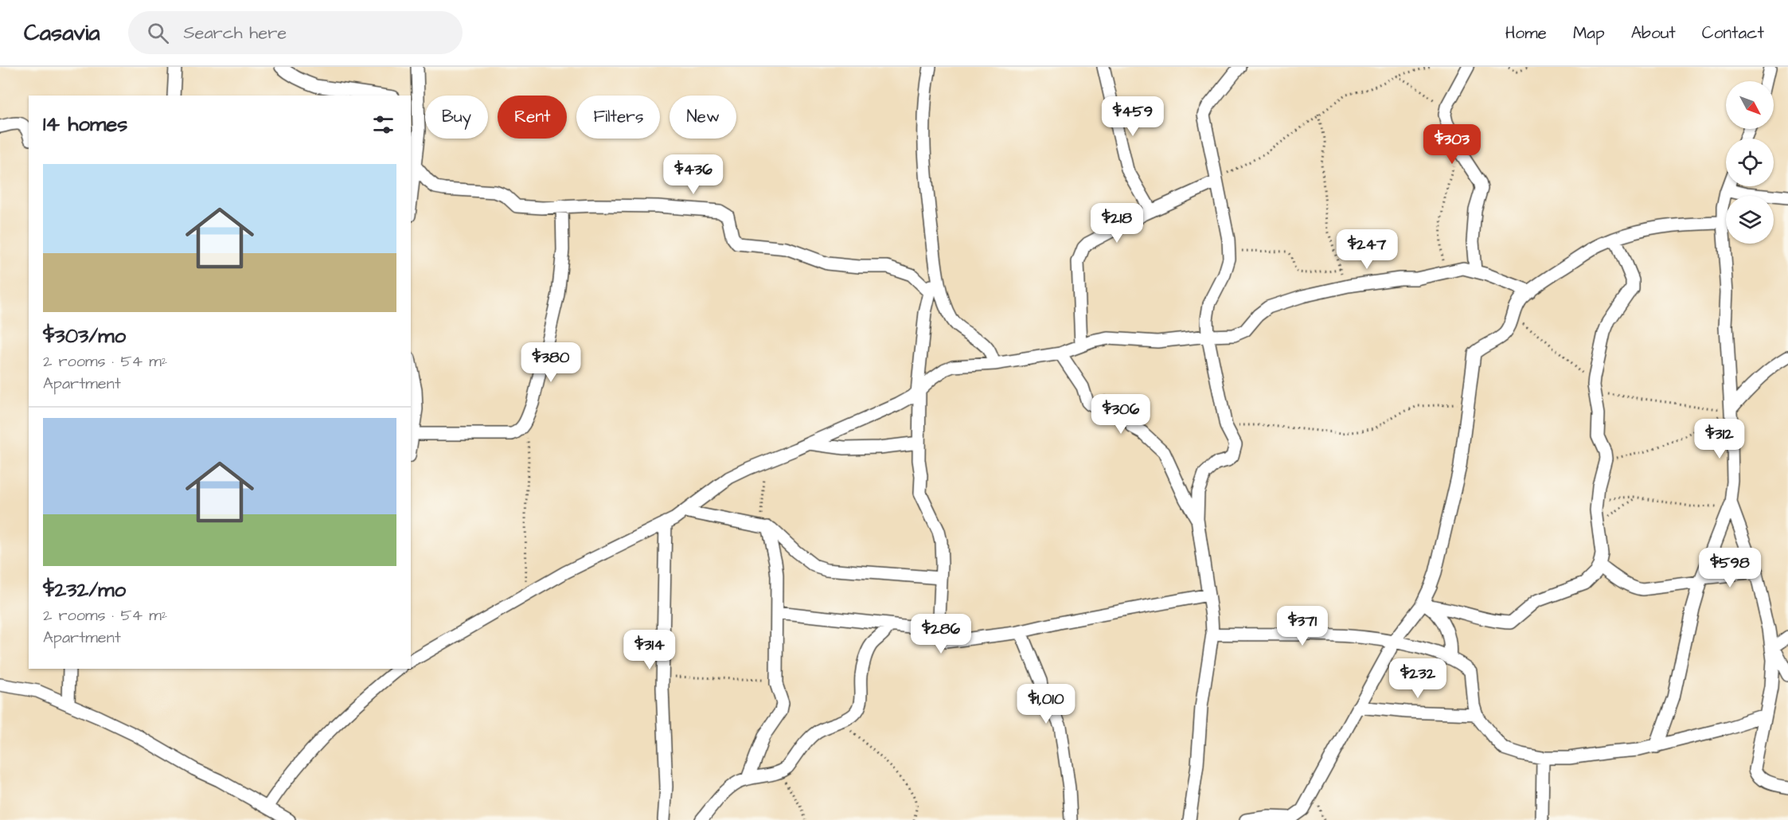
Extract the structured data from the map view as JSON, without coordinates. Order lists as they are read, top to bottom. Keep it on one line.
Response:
{"north":"bottom right","page":{"header":"Casavia","search":"Search here","nav":["Home","Map","About","Contact"],"chip":["Buy","Rent","Filters","New"],"heading":"14 homes","price":["$459","$303","$436","$218","$247","$380","$306","$312","$598","$371","$286","$314","$232","$1,010"],"list":[{"name":"$303/mo","note":"2 rooms · 54 m² · Apartment"},{"name":"$232/mo","note":"2 rooms · 54 m² · Apartment"}]}}
